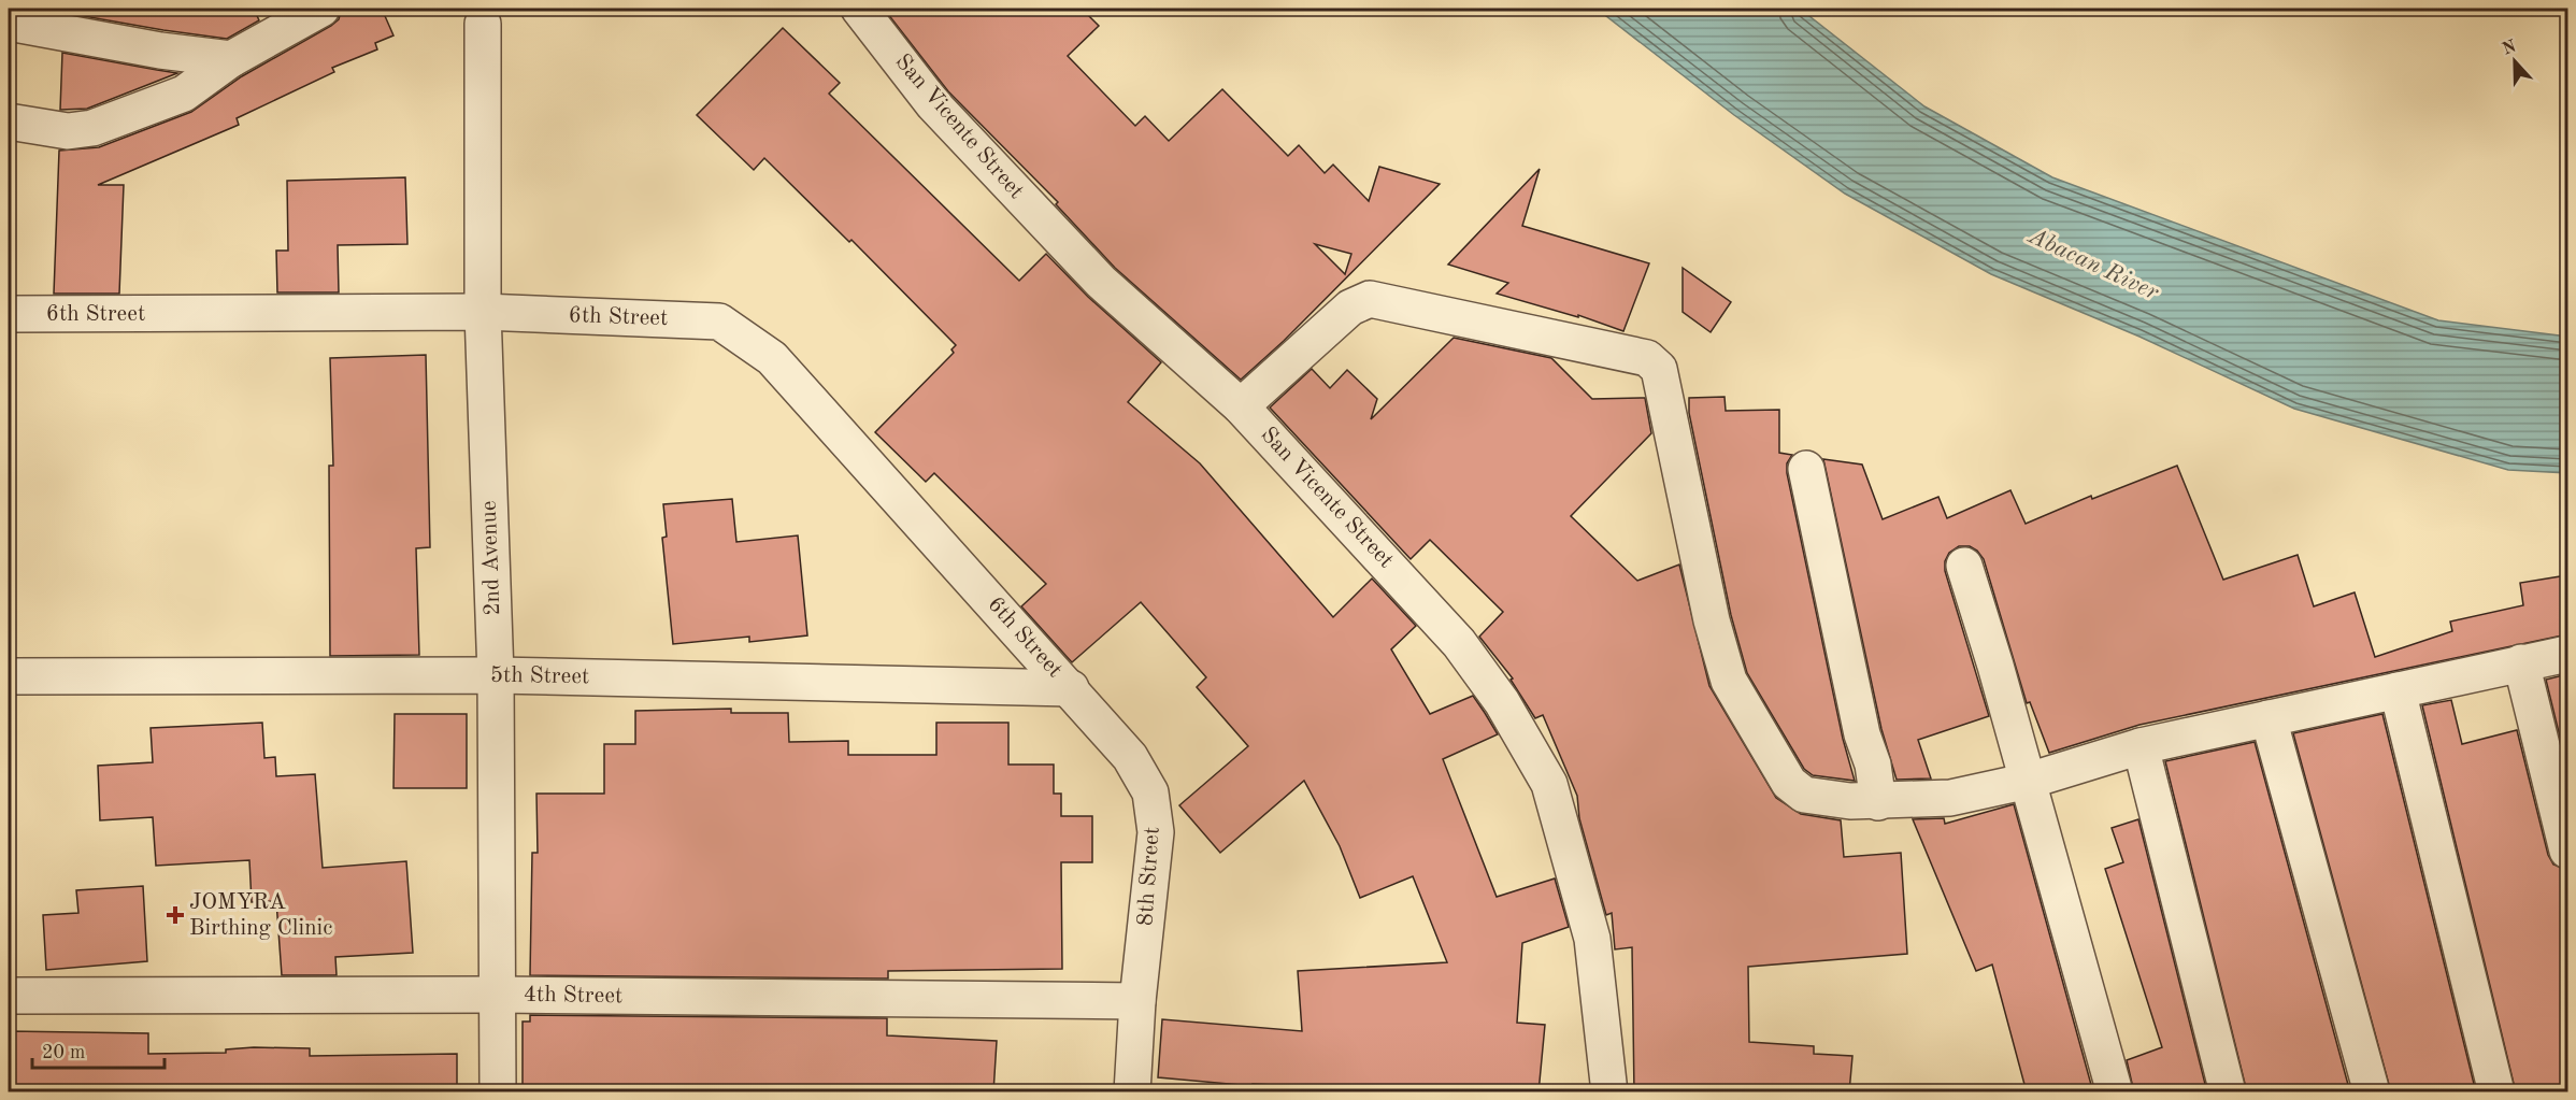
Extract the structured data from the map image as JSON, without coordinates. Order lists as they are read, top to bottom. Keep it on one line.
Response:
{"streets":{"street":["San Vicente Street","6th Street","2nd Avenue","5th Street","8th Street","4th Street"]},"crossings":[["6th Street","2nd Avenue"],["6th Street","5th Street"],["6th Street","8th Street"],["2nd Avenue","5th Street"],["2nd Avenue","4th Street"],["5th Street","8th Street"],["8th Street","4th Street"]],"water":["Abacan River"],"places":{"health":["JOMYRA Birthing Clinic"]},"scale_bar":"20 m","north":"top"}
